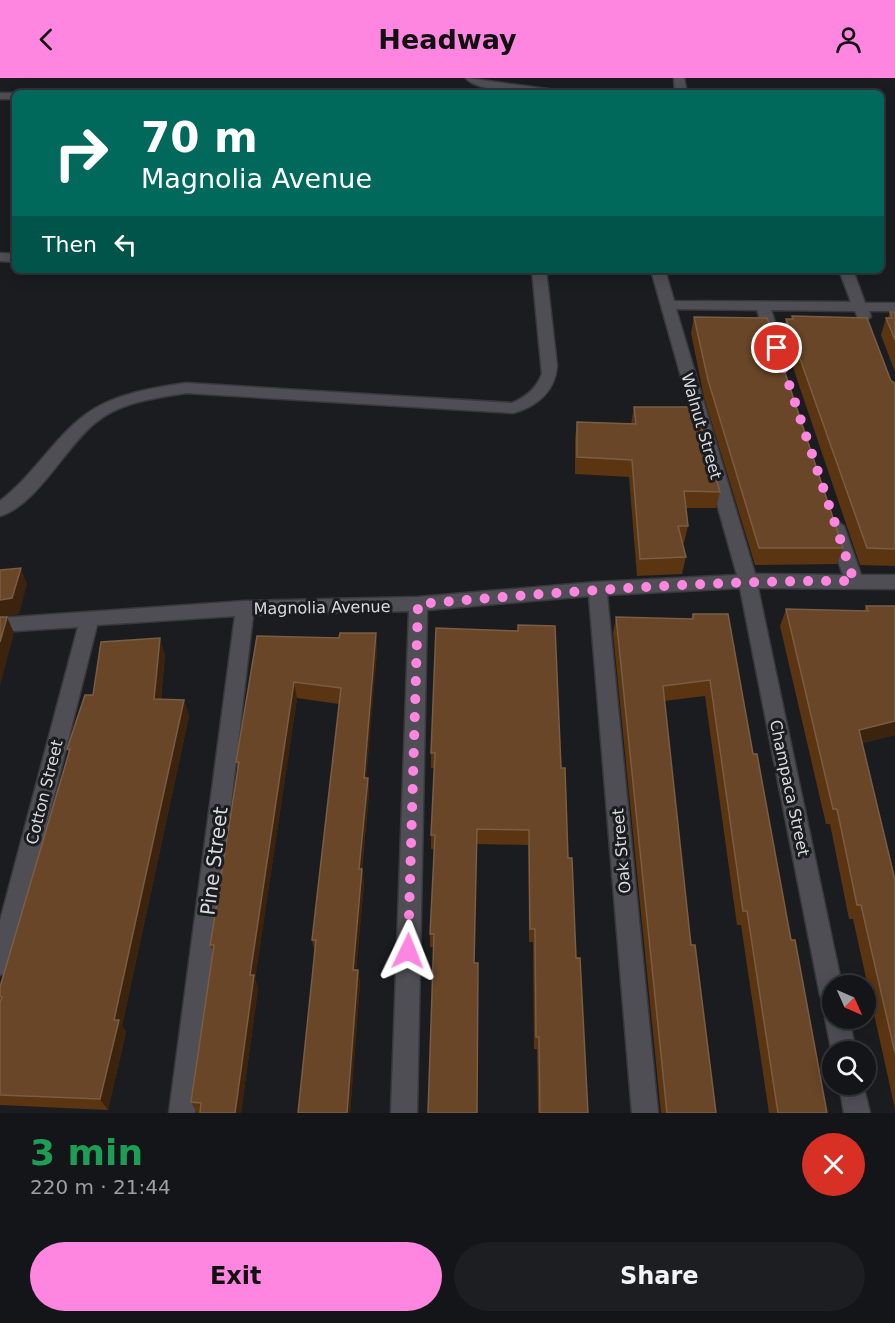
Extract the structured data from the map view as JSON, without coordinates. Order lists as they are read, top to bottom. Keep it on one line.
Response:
{"streets":{"street":["Walnut Street","Magnolia Avenue","Champaca Street","Cotton Street","Oak Street","Pine Street"]},"crossings":[["Walnut Street","Magnolia Avenue"],["Walnut Street","Champaca Street"],["Magnolia Avenue","Champaca Street"],["Magnolia Avenue","Cotton Street"],["Magnolia Avenue","Oak Street"],["Magnolia Avenue","Pine Street"]],"north":"bottom right","page":{"header":"Headway","turn":["70 m","Magnolia Avenue"],"then":"Then","heading":["3 min","220 m · 21:44"],"buttons":["Exit","Share"]}}
